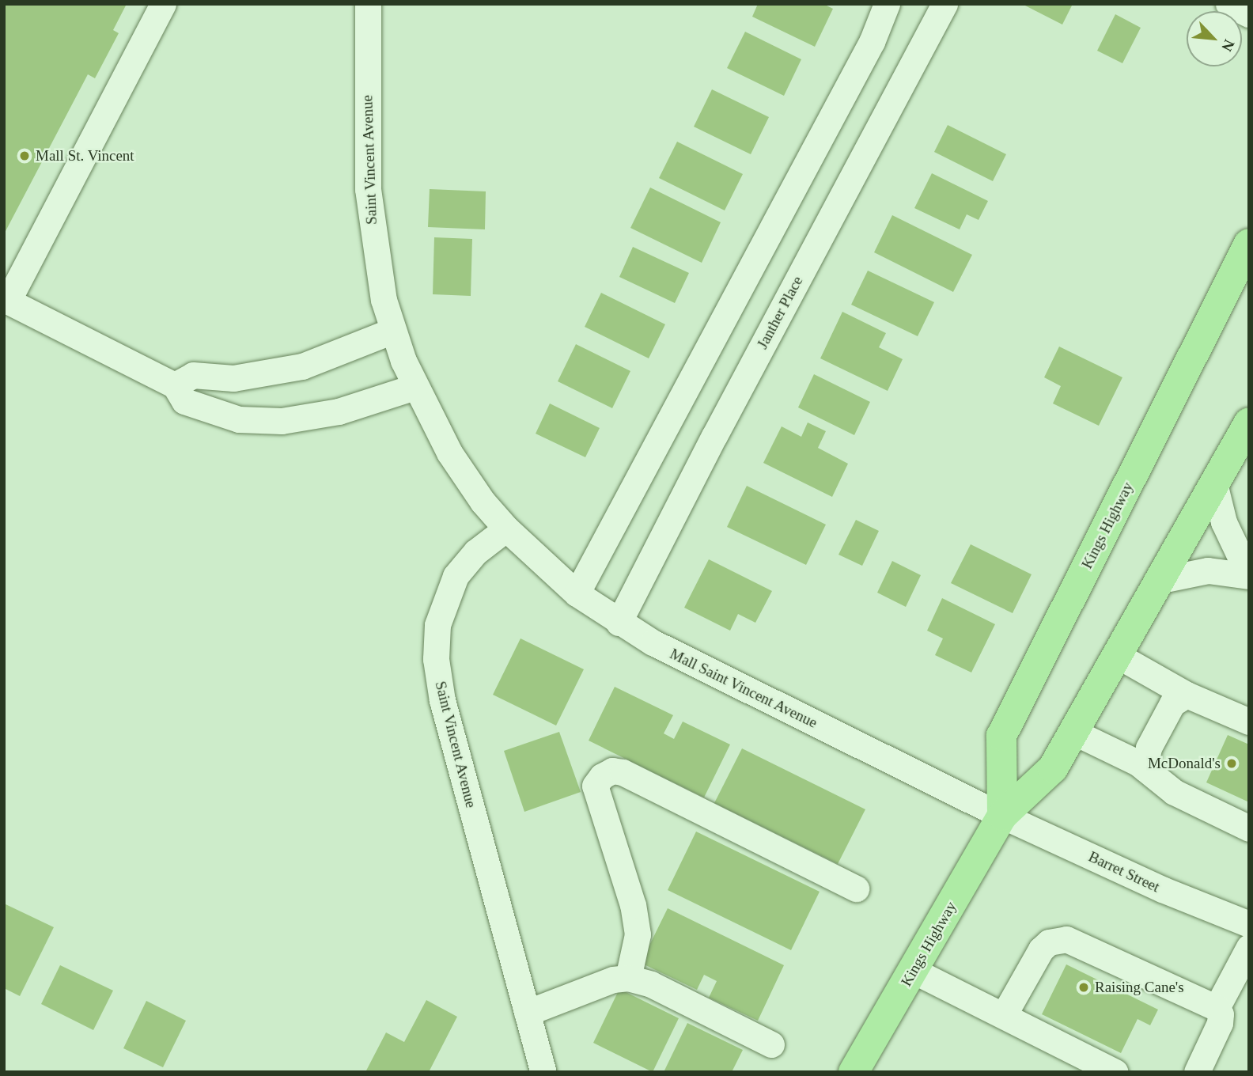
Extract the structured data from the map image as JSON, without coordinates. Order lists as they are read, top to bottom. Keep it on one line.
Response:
{"streets":{"main road":["Kings Highway"],"street":["Saint Vincent Avenue","Janther Place","Mall Saint Vincent Avenue","Barret Street"]},"crossings":[["Saint Vincent Avenue","Mall Saint Vincent Avenue"],["Janther Place","Mall Saint Vincent Avenue"],["Kings Highway","Mall Saint Vincent Avenue"],["Kings Highway","Barret Street"],["Mall Saint Vincent Avenue","Barret Street"]],"places":["Mall St. Vincent","McDonald's","Raising Cane's"],"north":"bottom right"}
